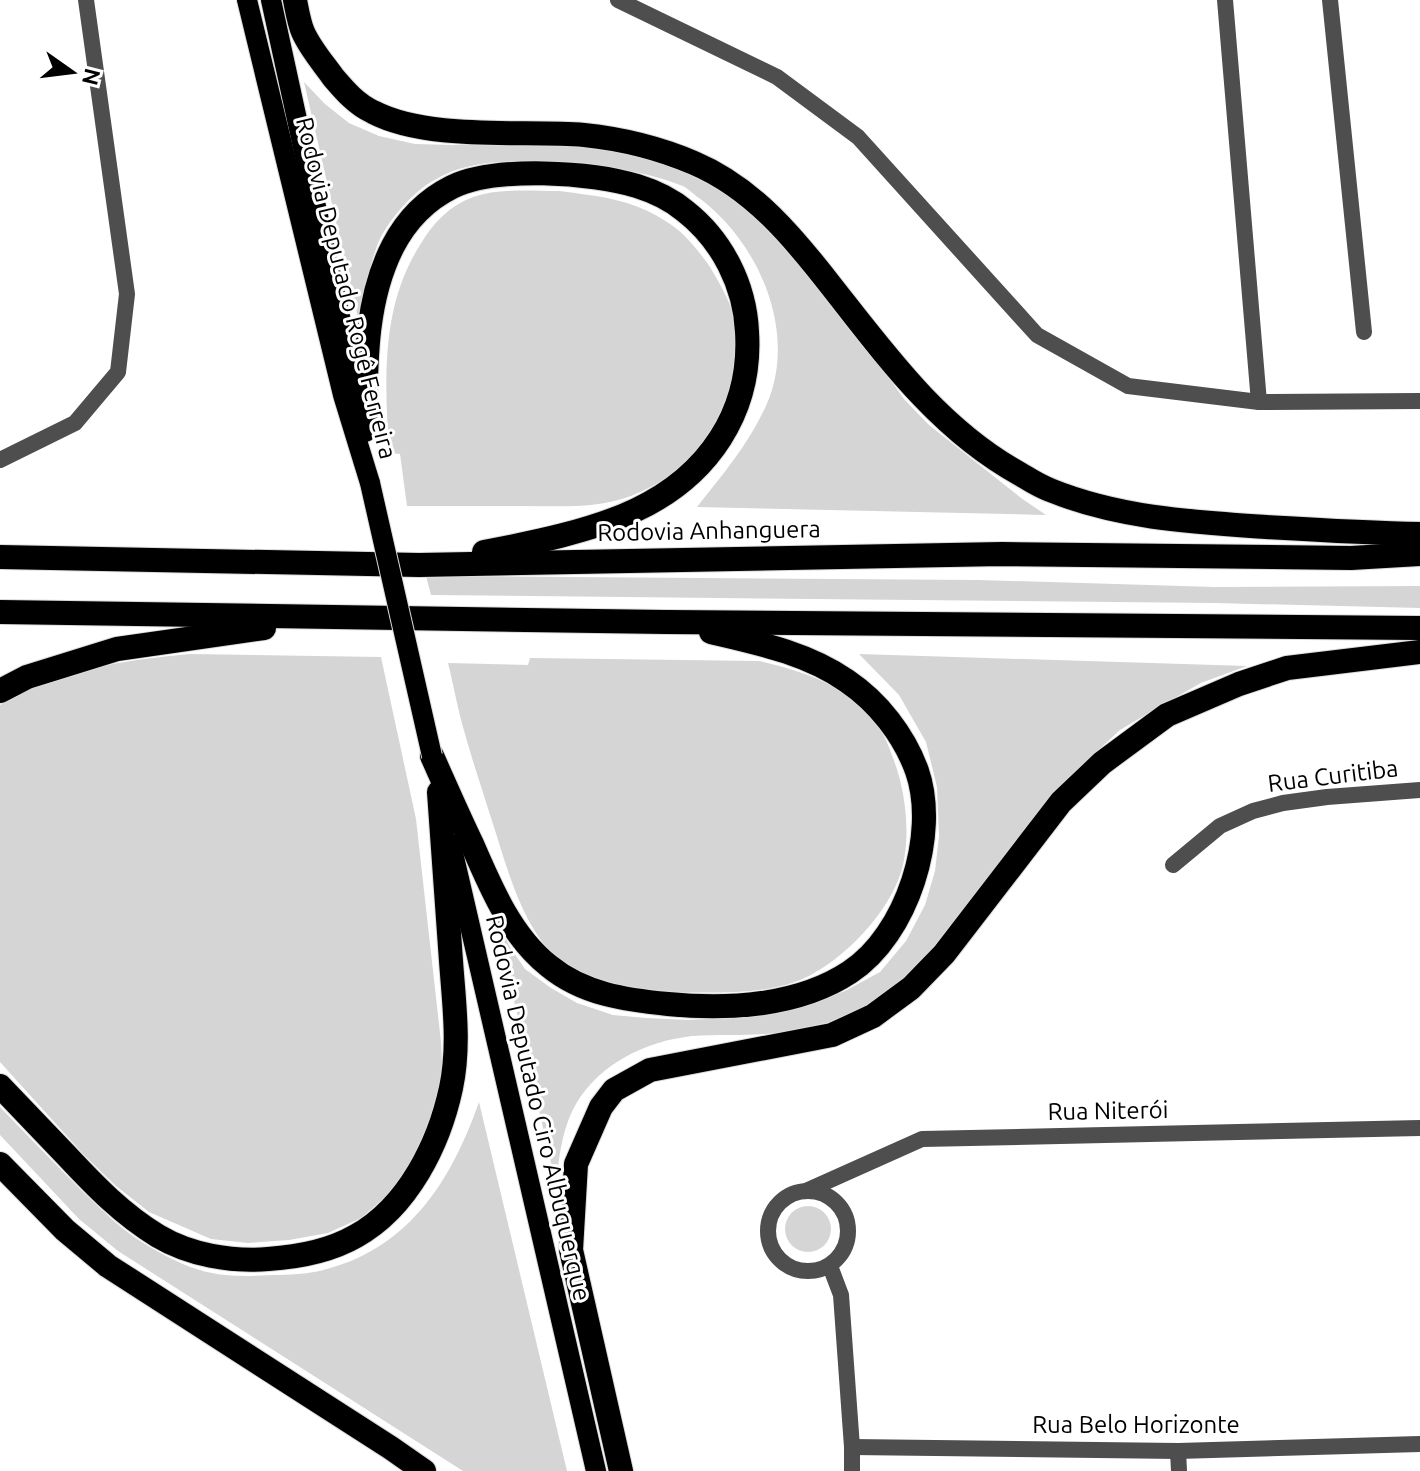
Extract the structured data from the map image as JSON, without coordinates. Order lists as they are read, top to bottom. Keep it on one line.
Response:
{"streets":{"highway":["Rodovia Anhanguera"],"main road":["Rodovia Deputado Rogê Ferreira","Rodovia Deputado Ciro Albuquerque"],"street":["Rua Curitiba","Rua Niterói","Rua Belo Horizonte"]},"crossings":[["Rodovia Deputado Rogê Ferreira","Rodovia Deputado Ciro Albuquerque"]],"north":"right"}
